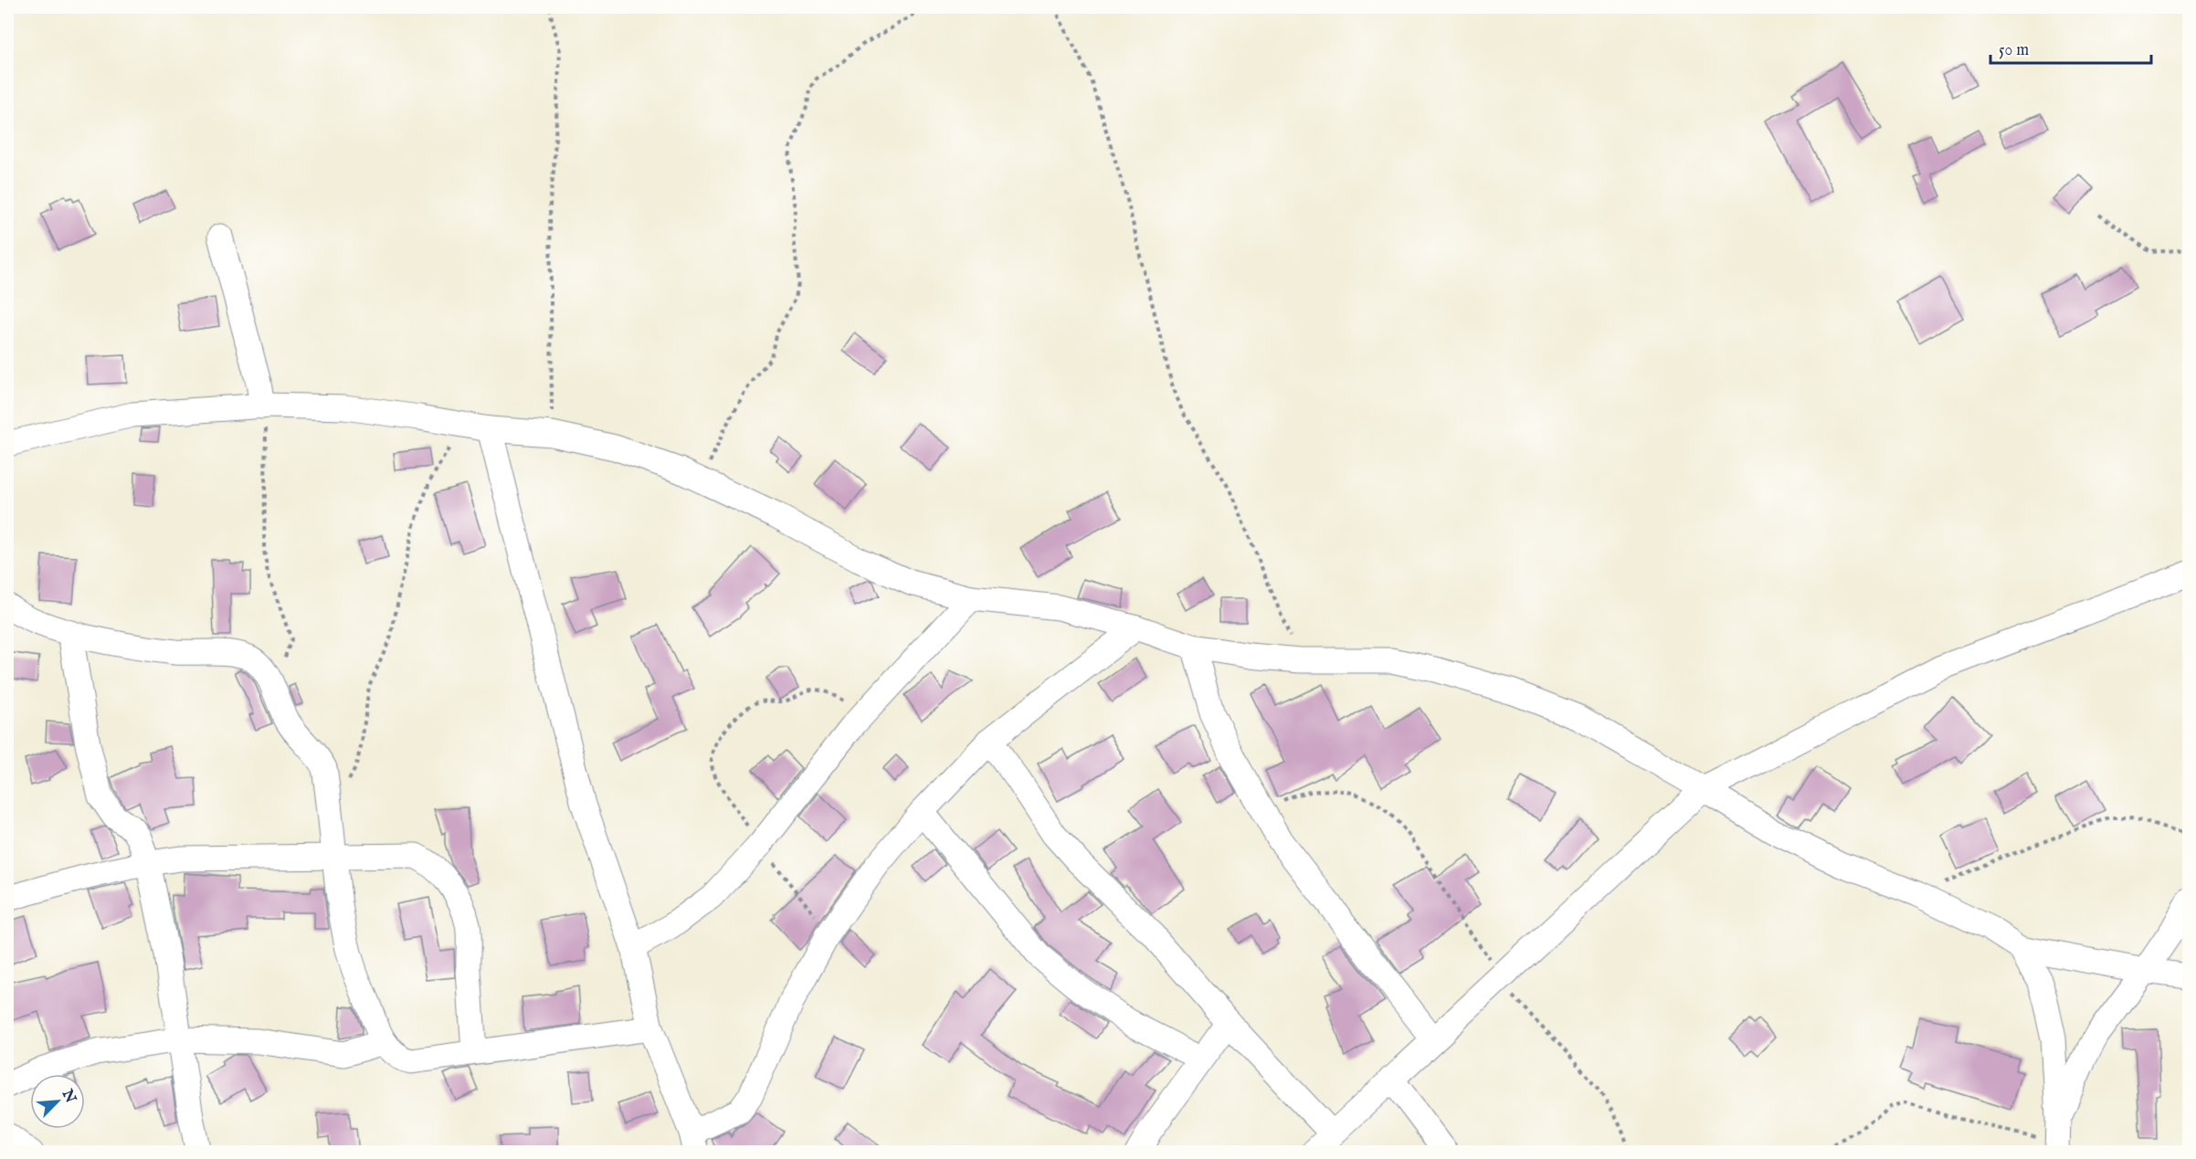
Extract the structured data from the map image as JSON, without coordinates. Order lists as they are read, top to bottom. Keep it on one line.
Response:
{"scale_bar":"50 m","north":"top right"}
